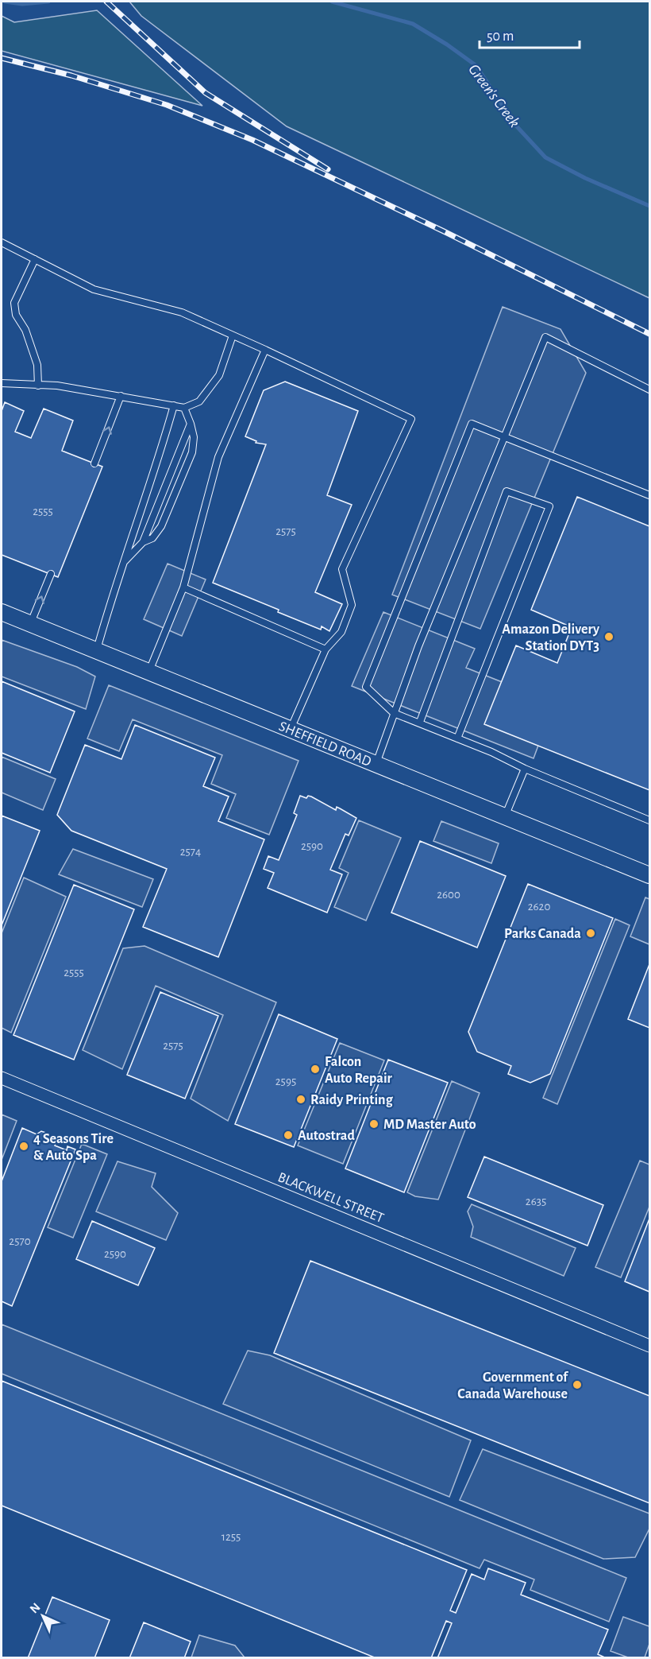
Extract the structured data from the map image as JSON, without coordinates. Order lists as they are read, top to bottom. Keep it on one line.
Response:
{"streets":{"street":["SHEFFIELD ROAD","BLACKWELL STREET"]},"water":["Green's Creek"],"places":["Amazon Delivery Station DYT3","Parks Canada","Falcon Auto Repair","Raidy Printing","MD Master Auto","Autostrad","4 Seasons Tire & Auto Spa","Government of Canada Warehouse"],"house_numbers":["2555","2575","2590","2574","2600","2620","2555","2575","2595","2635","2570","2590","1255"],"scale_bar":"50 m","north":"top left"}
